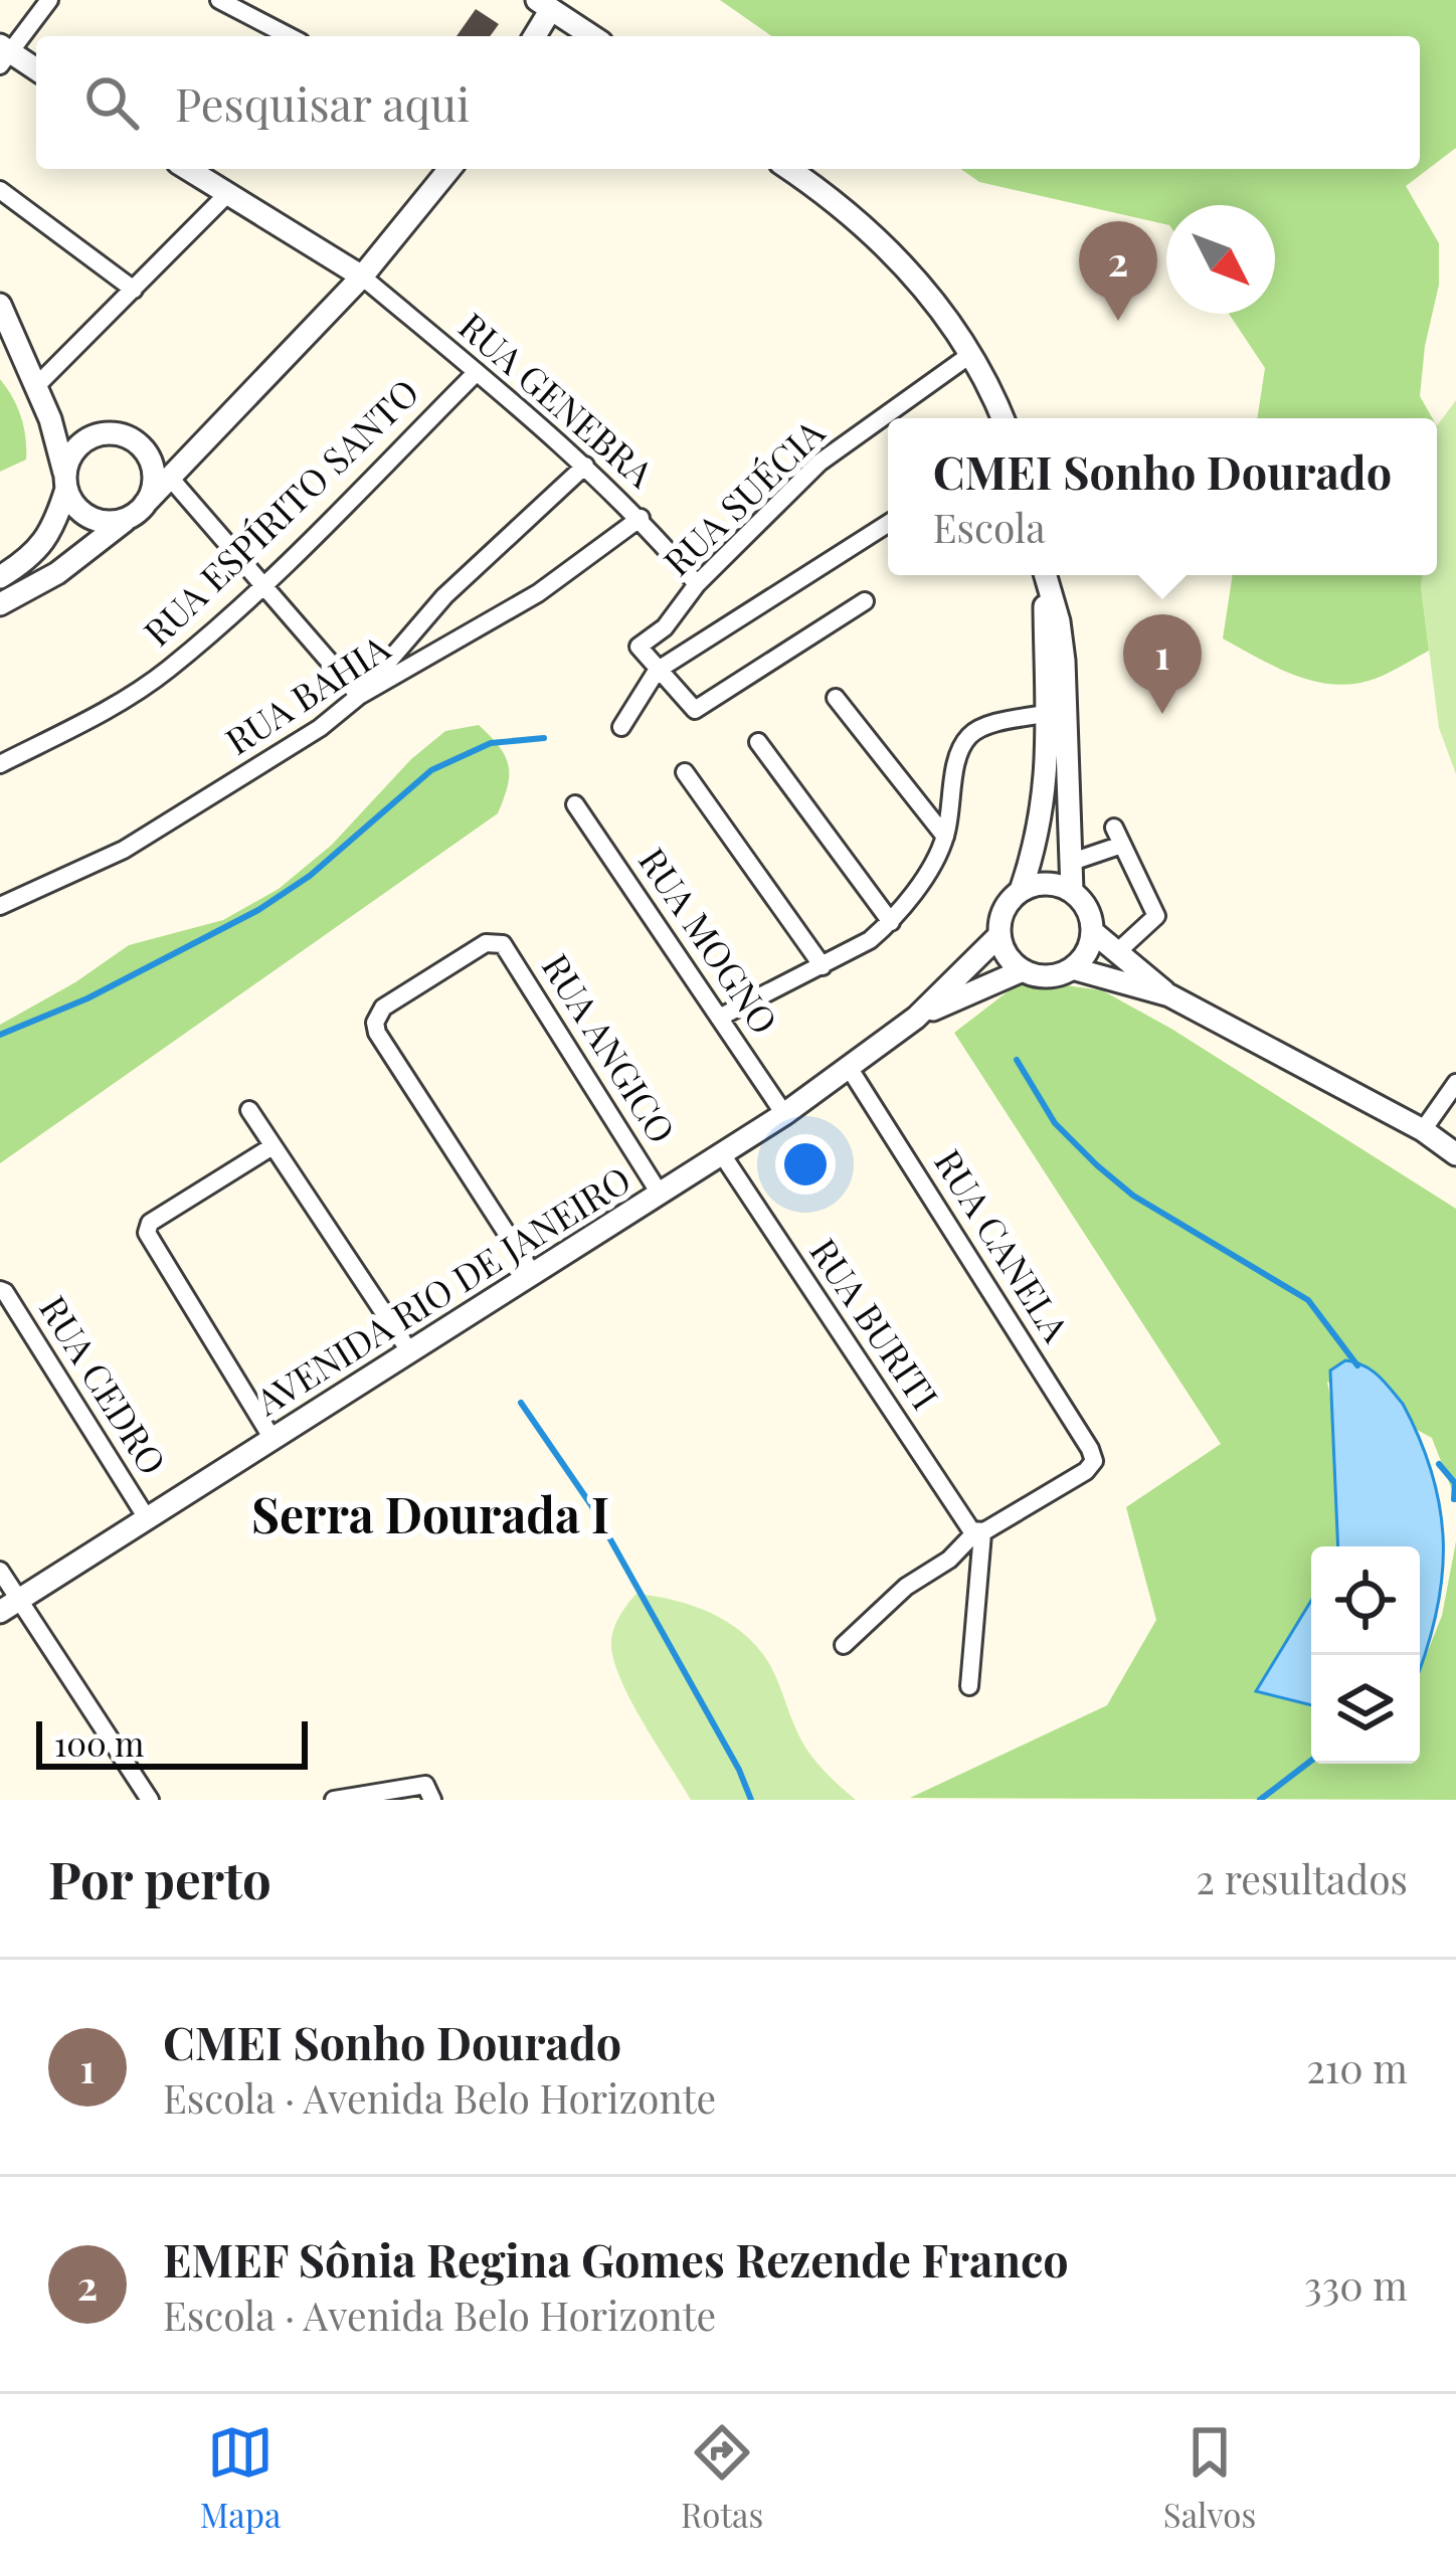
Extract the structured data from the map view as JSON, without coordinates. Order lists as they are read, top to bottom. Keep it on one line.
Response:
{"streets":{"street":["RUA GENEBRA","RUA SUÉCIA","RUA ESPÍRITO SANTO","RUA BAHIA","RUA MOGNO","RUA ANGICO","RUA CANELA","AVENIDA RIO DE JANEIRO","RUA BURITI","RUA CEDRO"]},"crossings":[["RUA GENEBRA","RUA SUÉCIA"],["RUA GENEBRA","RUA ESPÍRITO SANTO"],["RUA GENEBRA","RUA BAHIA"],["RUA MOGNO","AVENIDA RIO DE JANEIRO"],["RUA ANGICO","AVENIDA RIO DE JANEIRO"],["RUA CANELA","AVENIDA RIO DE JANEIRO"],["RUA CANELA","RUA BURITI"],["AVENIDA RIO DE JANEIRO","RUA BURITI"],["AVENIDA RIO DE JANEIRO","RUA CEDRO"]],"districts":["Serra Dourada I"],"scale_bar":"100 m","north":"bottom right","page":{"search":"Pesquisar aqui","pins":["2","1"],"popup":["CMEI Sonho Dourado","Escola"],"scale":"100 m","heading":["Por perto","2 resultados"],"list":[{"mark":"1","name":"CMEI Sonho Dourado","note":"Escola · Avenida Belo Horizonte","value":"210 m"},{"mark":"2","name":"EMEF Sônia Regina Gomes Rezende Franco","note":"Escola · Avenida Belo Horizonte","value":"330 m"}],"nav":["Mapa","Rotas","Salvos"]}}
